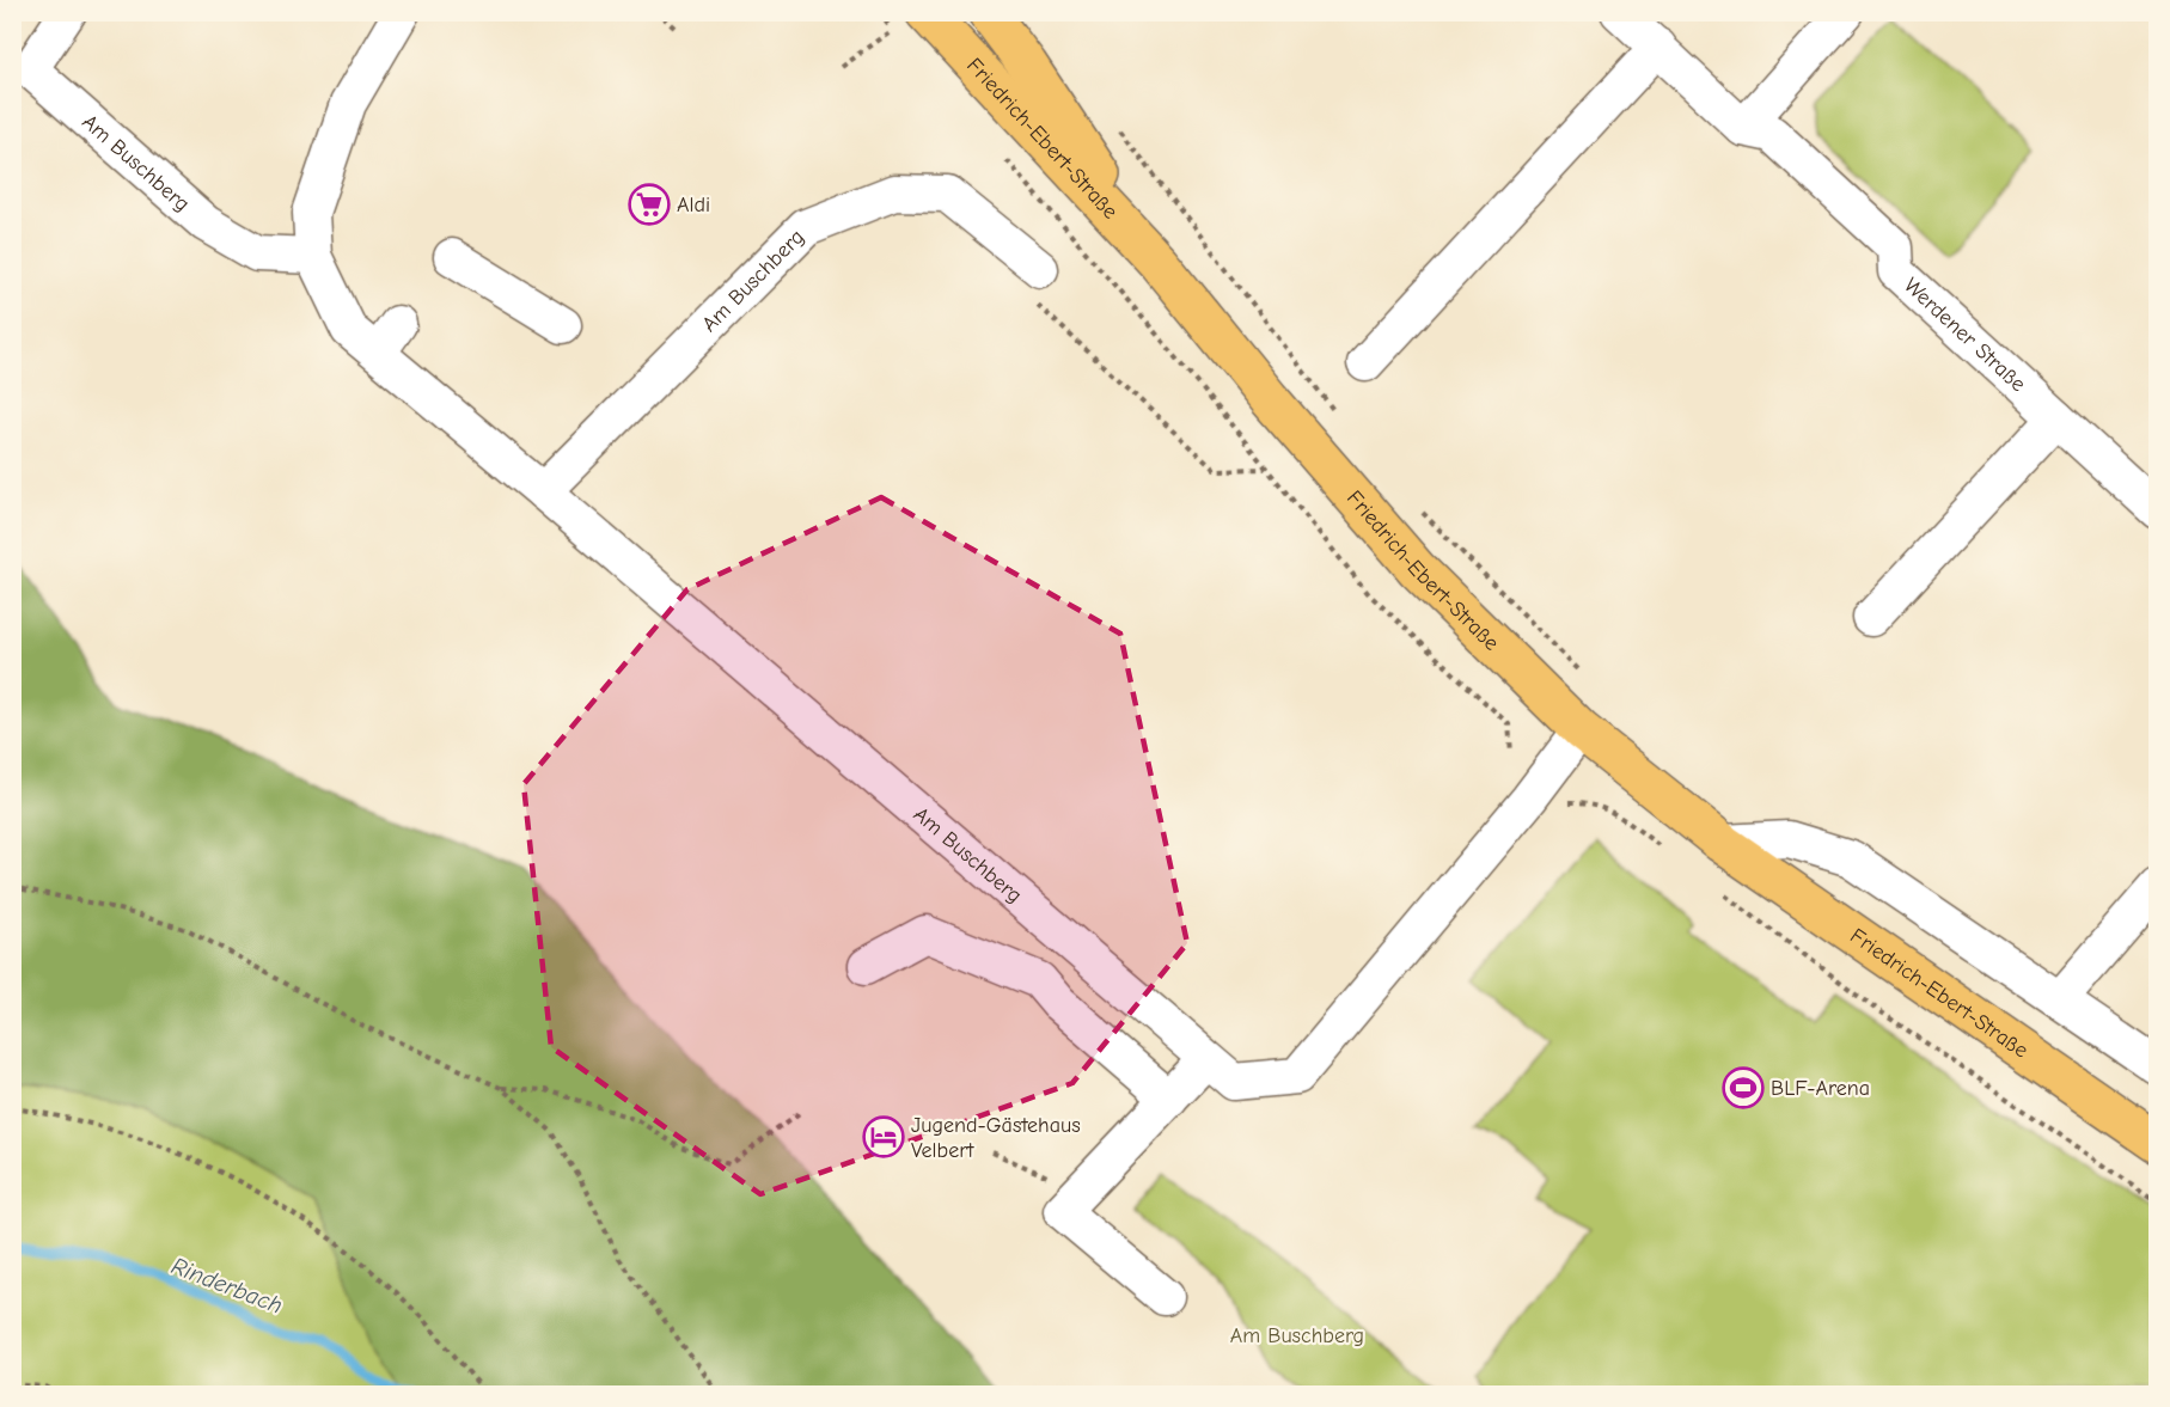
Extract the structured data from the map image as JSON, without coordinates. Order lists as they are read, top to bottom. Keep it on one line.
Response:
{"streets":{"main road":["Friedrich-Ebert-Straße"],"street":["Am Buschberg","Werdener Straße"]},"crossings":[["Friedrich-Ebert-Straße","Am Buschberg"]],"water":["Rinderbach"],"parks":["Am Buschberg"],"places":{"supermarket":["Aldi"],"sports":["BLF-Arena"],"hotel":["Jugend-Gästehaus Velbert"]}}
